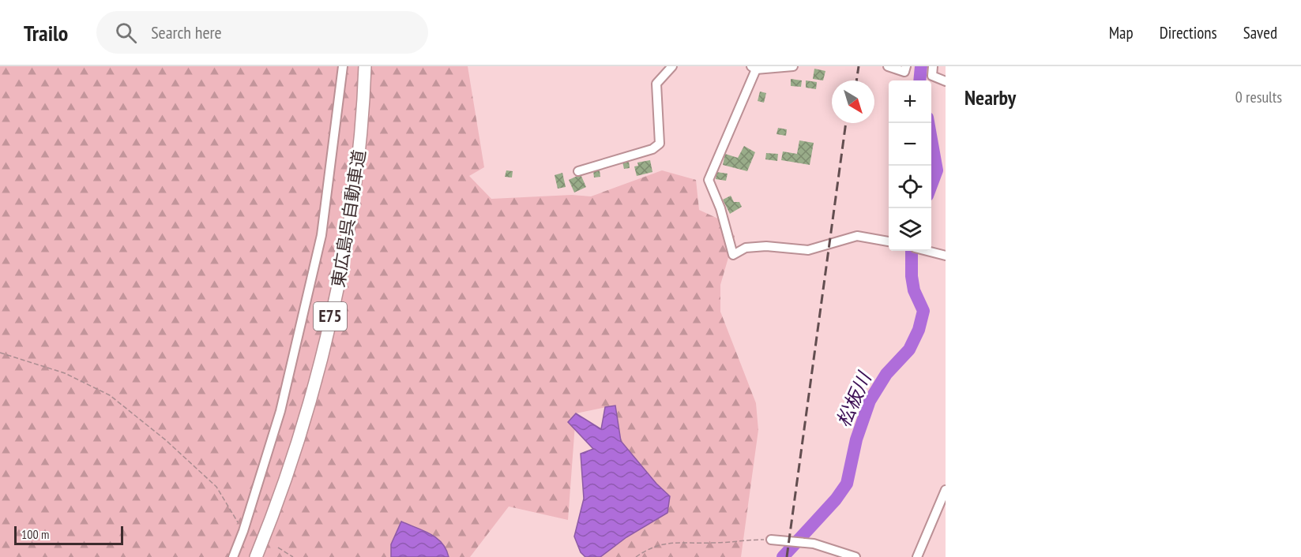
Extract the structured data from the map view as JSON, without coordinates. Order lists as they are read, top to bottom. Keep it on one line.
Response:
{"streets":{"highway":["東広島呉自動車道","E75"]},"water":["松板川"],"scale_bar":"100 m","north":"bottom right","page":{"header":"Trailo","search":"Search here","nav":["Map","Directions","Saved"],"heading":["Nearby","0 results"],"map_buttons":["+","−"],"scale":"100 m"}}
